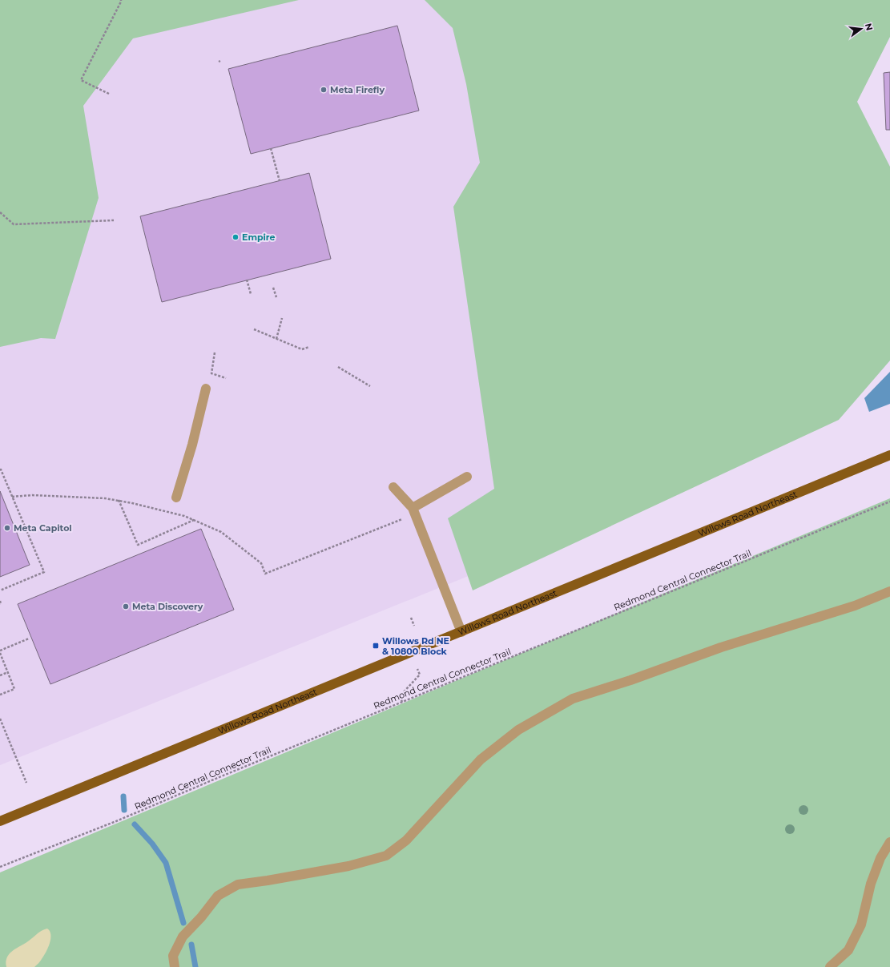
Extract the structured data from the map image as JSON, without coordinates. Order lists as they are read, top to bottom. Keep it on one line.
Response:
{"streets":{"main road":["Willows Road Northeast"],"path":["Redmond Central Connector Trail"]},"places":{"other":["Meta Firefly","Empire","Meta Capitol","Meta Discovery"],"transit":["Willows Rd NE & 10800 Block"]},"north":"right"}
